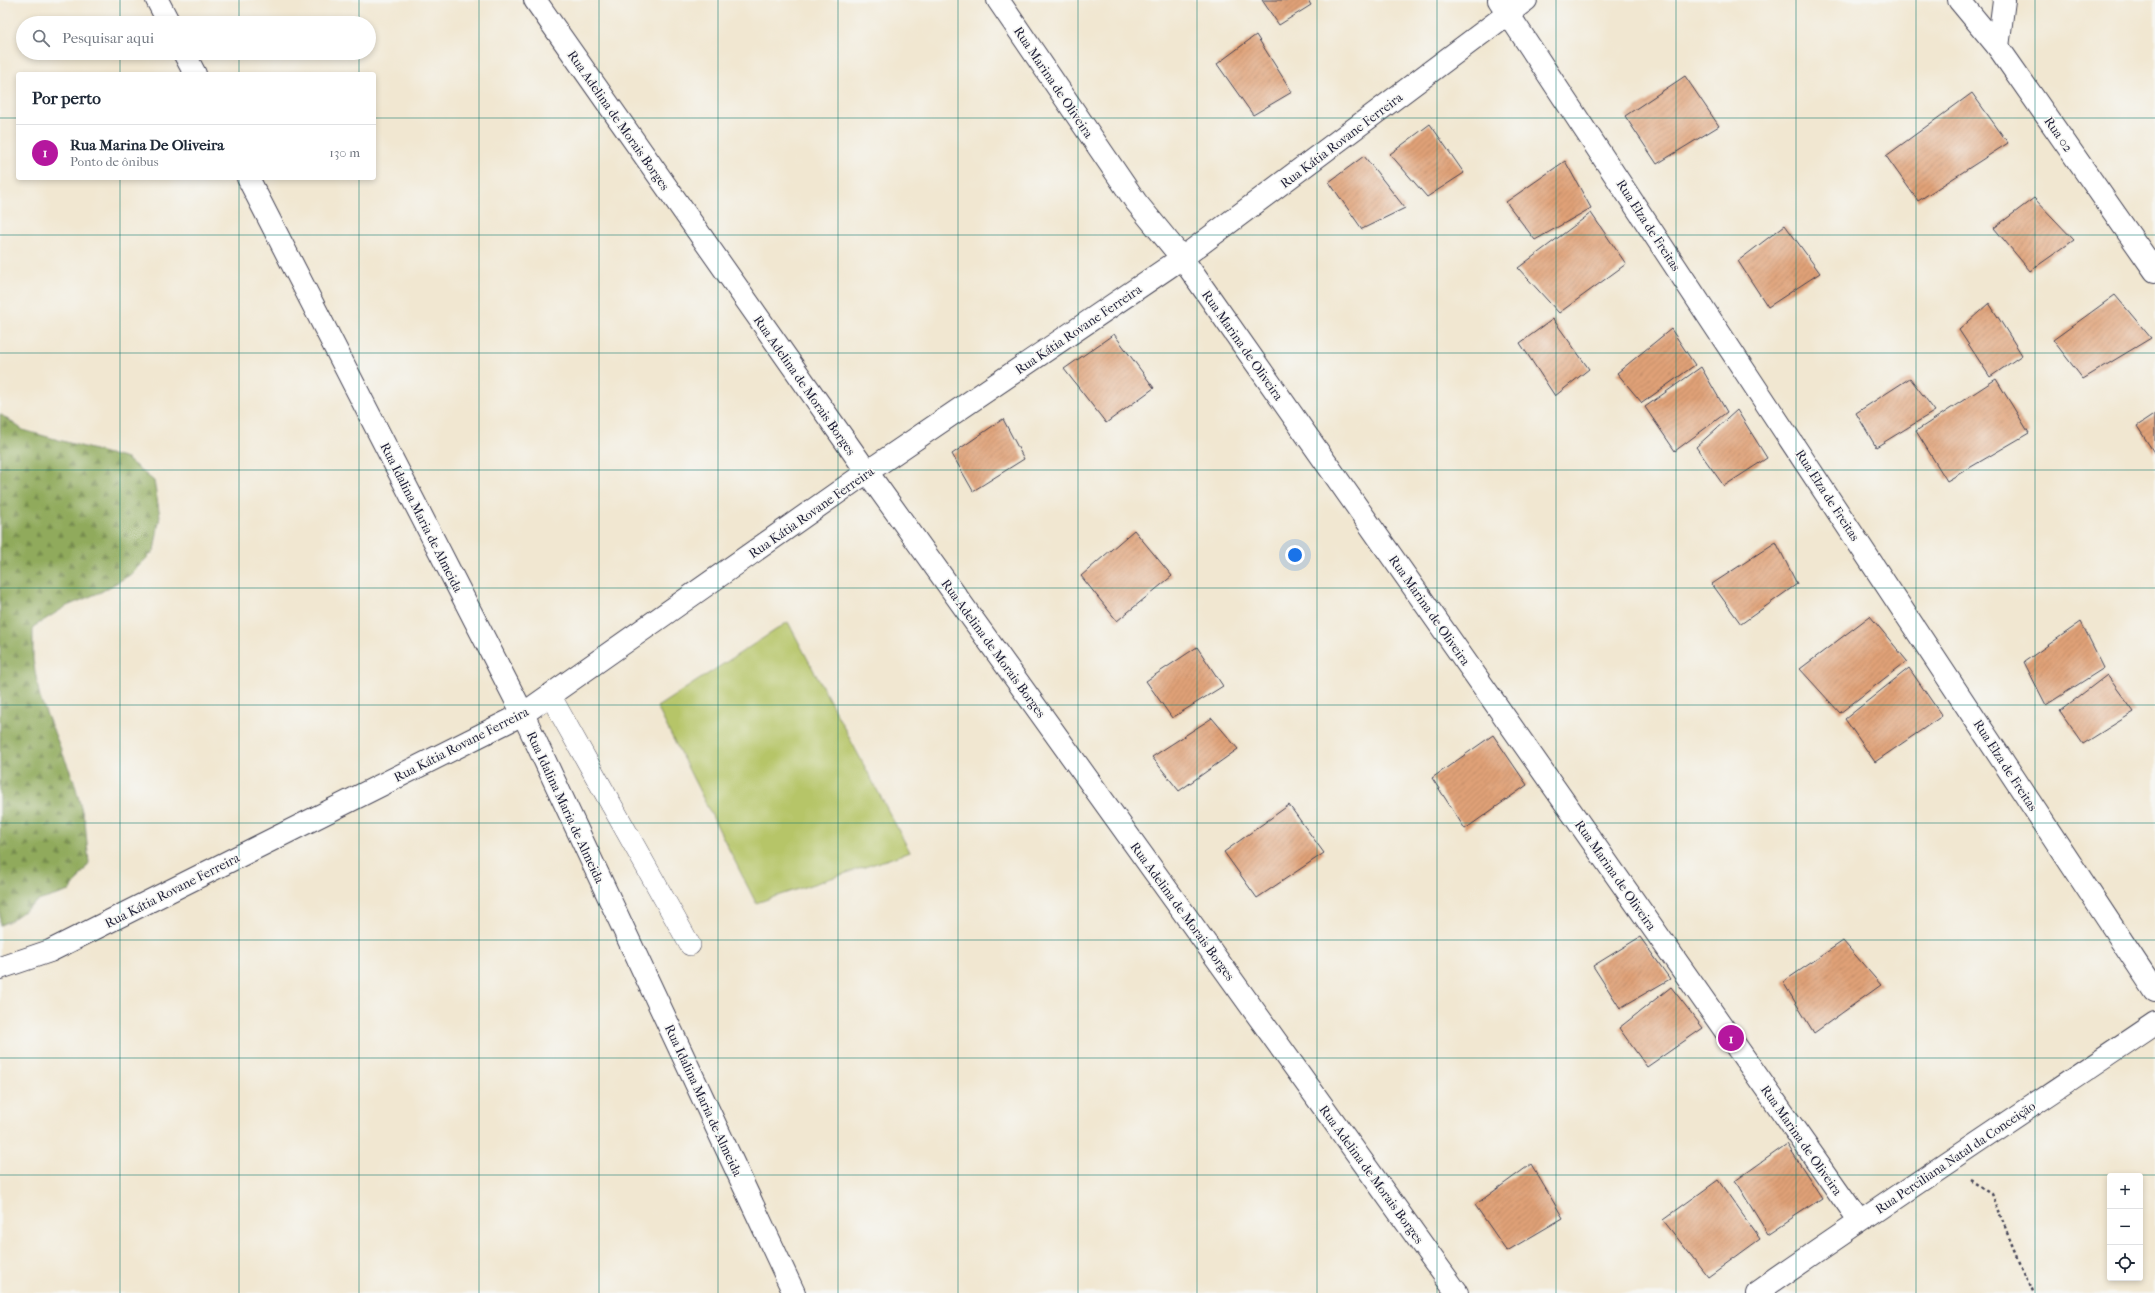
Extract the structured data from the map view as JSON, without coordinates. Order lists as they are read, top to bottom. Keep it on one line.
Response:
{"streets":{"street":["Rua Marina de Oliveira","Rua Adelina de Morais Borges","Rua 02","Rua Kátia Rovane Ferreira","Rua Elza de Freitas","Rua Idalina Maria de Almeida","Rua Perciliana Natal da Conceição"]},"crossings":[["Rua Marina de Oliveira","Rua Kátia Rovane Ferreira"],["Rua Marina de Oliveira","Rua Perciliana Natal da Conceição"],["Rua Adelina de Morais Borges","Rua Kátia Rovane Ferreira"],["Rua Kátia Rovane Ferreira","Rua Elza de Freitas"],["Rua Kátia Rovane Ferreira","Rua Idalina Maria de Almeida"]],"page":{"search":"Pesquisar aqui","heading":"Por perto","list":[{"mark":"1","name":"Rua Marina De Oliveira","note":"Ponto de ônibus","value":"130 m"}],"pins":"1","map_buttons":["+","−"]}}
